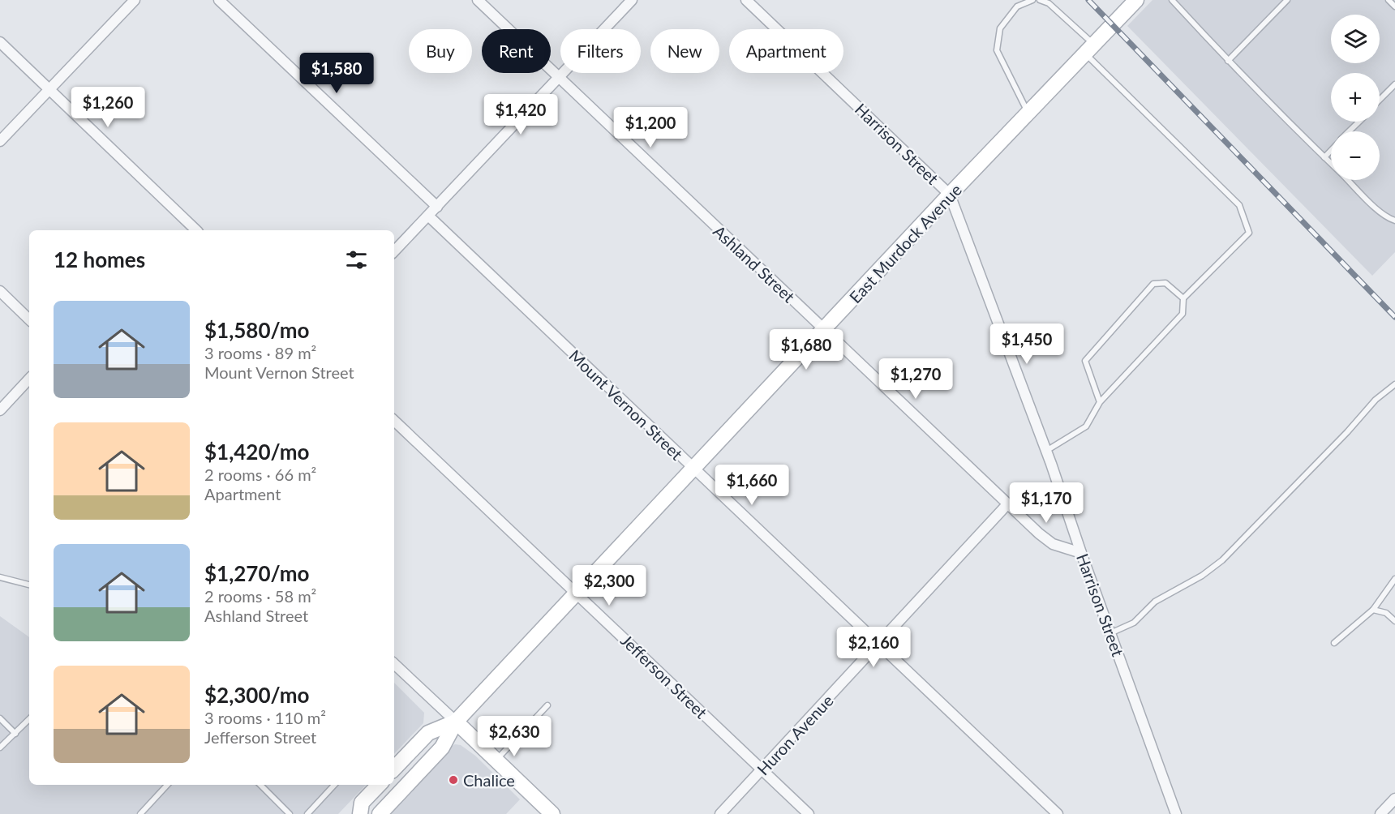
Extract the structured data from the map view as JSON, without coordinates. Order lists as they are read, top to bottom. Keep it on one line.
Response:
{"streets":{"main road":["East Murdock Avenue"],"street":["Harrison Street","Ashland Street","Mount Vernon Street","Jefferson Street","Huron Avenue"]},"crossings":[["Harrison Street","East Murdock Avenue"],["Harrison Street","Ashland Street"],["East Murdock Avenue","Ashland Street"],["East Murdock Avenue","Mount Vernon Street"],["East Murdock Avenue","Jefferson Street"],["Ashland Street","Huron Avenue"],["Mount Vernon Street","Huron Avenue"],["Jefferson Street","Huron Avenue"]],"places":["Chalice"],"page":{"map_buttons":["+","−"],"chip":["Buy","Rent","Filters","New","Apartment"],"price":["$1,580","$1,260","$1,420","$1,200","$1,450","$1,680","$1,270","$1,660","$1,170","$2,300","$2,160","$2,630"],"heading":"12 homes","list":[{"name":"$1,580/mo","note":"3 rooms · 89 m² · Mount Vernon Street"},{"name":"$1,420/mo","note":"2 rooms · 66 m² · Apartment"},{"name":"$1,270/mo","note":"2 rooms · 58 m² · Ashland Street"},{"name":"$2,300/mo","note":"3 rooms · 110 m² · Jefferson Street"}]}}
